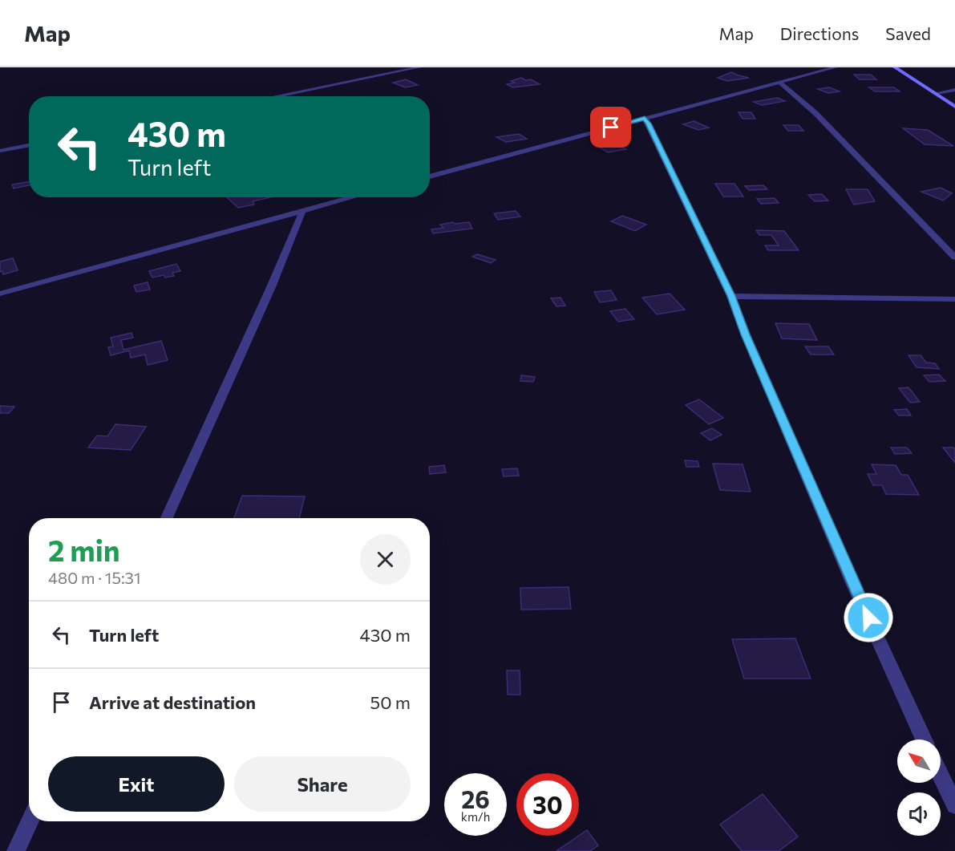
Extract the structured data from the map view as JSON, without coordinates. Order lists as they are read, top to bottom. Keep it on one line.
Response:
{"north":"top left","page":{"header":"Map","nav":["Map","Directions","Saved"],"turn":["430 m","Turn left"],"heading":["2 min","480 m · 15:31"],"list":[{"name":"Turn left","value":"430 m"},{"name":"Arrive at destination","value":"50 m"}],"buttons":["Exit","Share"],"speed":"26 km/h","limit":"30"}}
